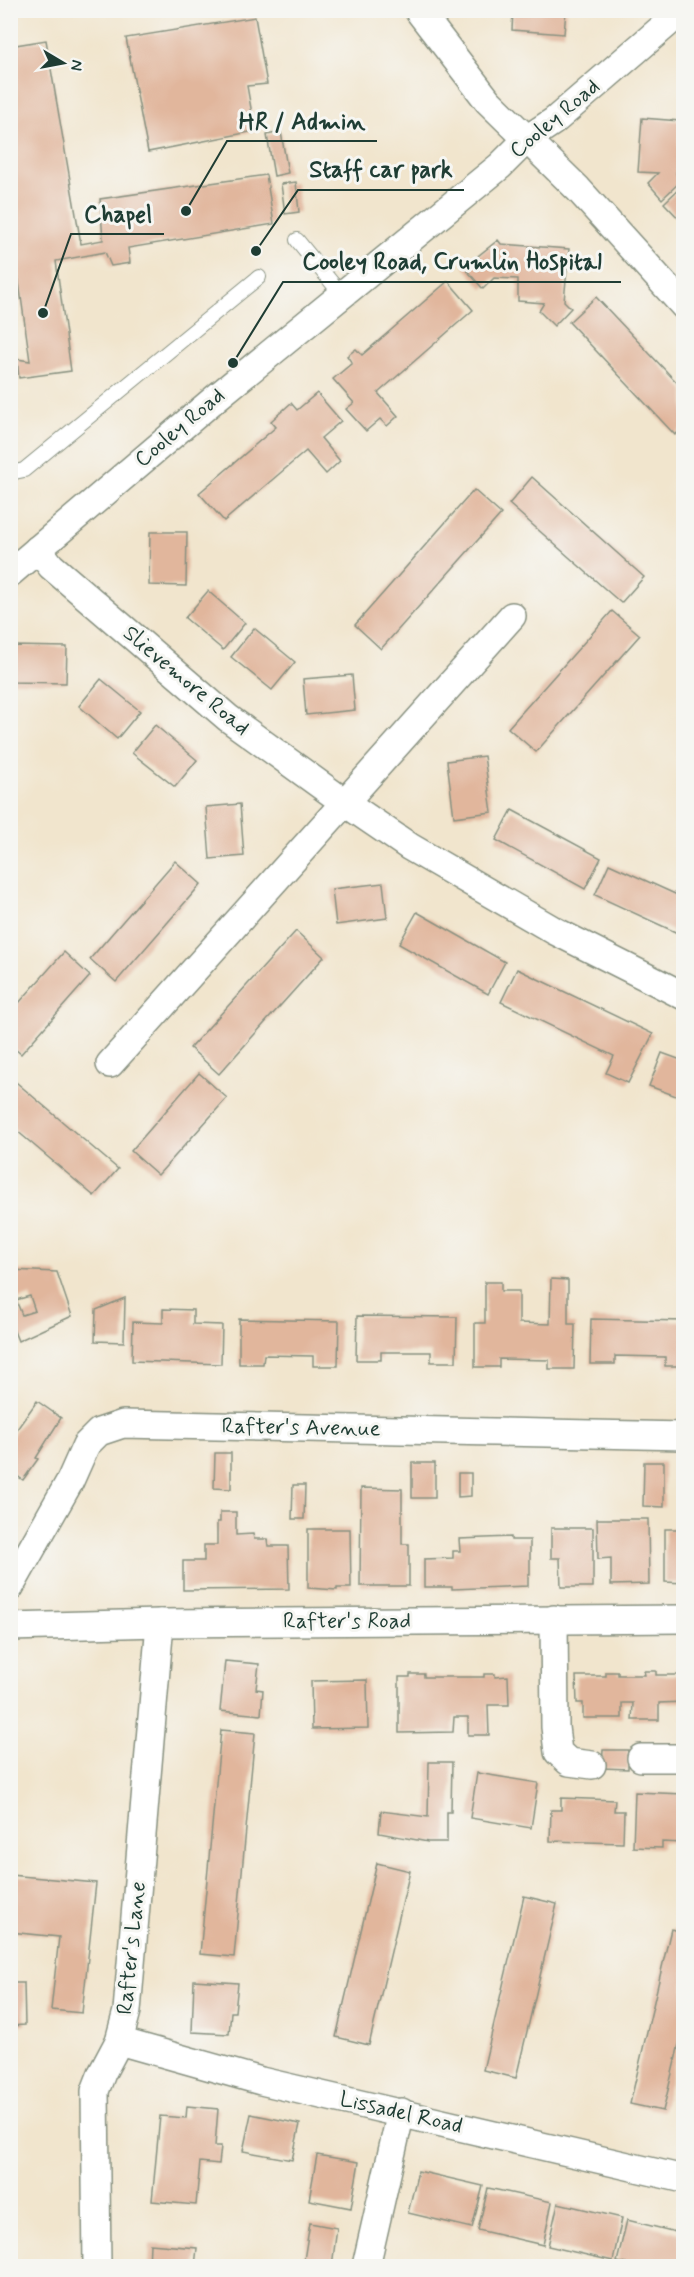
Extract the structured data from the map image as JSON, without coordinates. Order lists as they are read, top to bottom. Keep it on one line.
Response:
{"streets":{"street":["Cooley Road","Slievemore Road","Rafter's Avenue","Rafter's Road","Rafter's Lane","Lissadel Road"]},"crossings":[["Cooley Road","Slievemore Road"],["Rafter's Road","Rafter's Lane"],["Rafter's Lane","Lissadel Road"]],"places":["HR / Admin","Staff car park","Chapel","Cooley Road, Crumlin Hospital"],"north":"right"}
